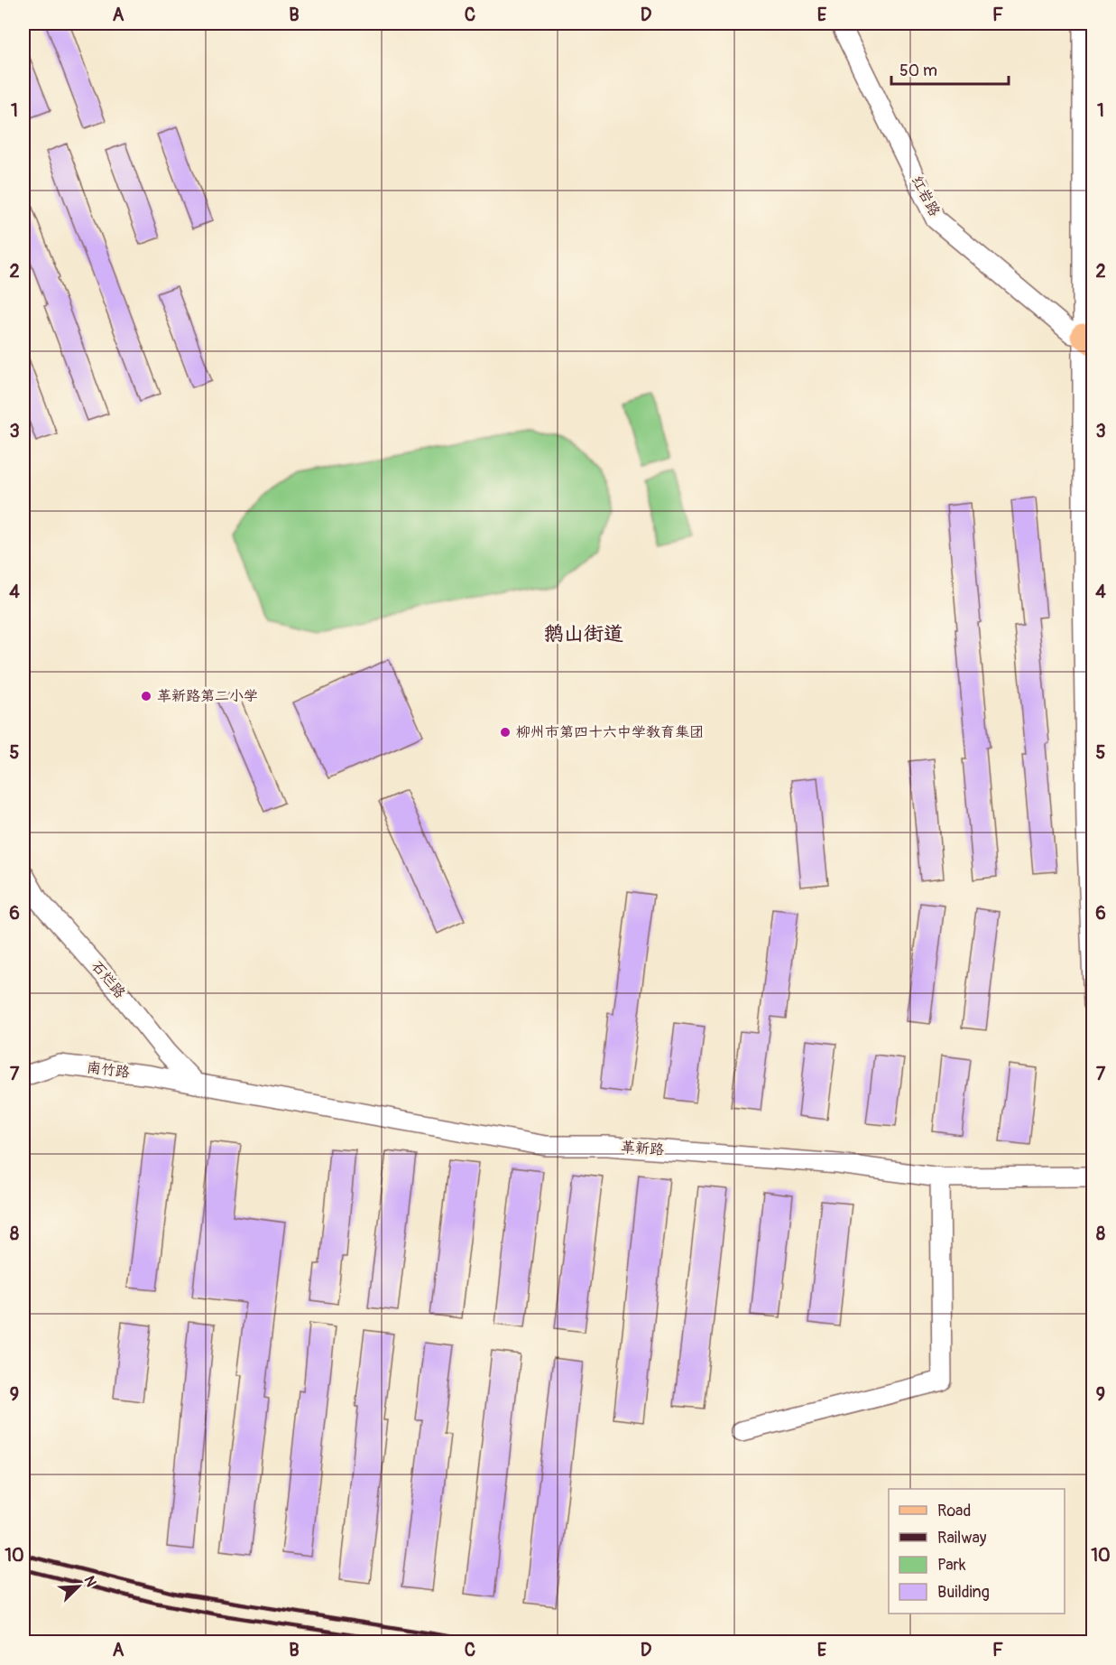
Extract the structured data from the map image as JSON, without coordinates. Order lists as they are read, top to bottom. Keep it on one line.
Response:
{"streets":{"street":["红岩路","石烂路","南竹路","革新路"]},"crossings":[["石烂路","南竹路"],["石烂路","革新路"],["南竹路","革新路"]],"districts":["鹅山街道"],"places":["革新路第二小学","柳州市第四十六中学教育集团"],"legend":["Road","Railway","Park","Building"],"scale_bar":"50 m","north":"top right","grid":{"columns":["A","B","C","D","E","F"],"rows":["1","2","3","4","5","6","7","8","9","10"]}}
